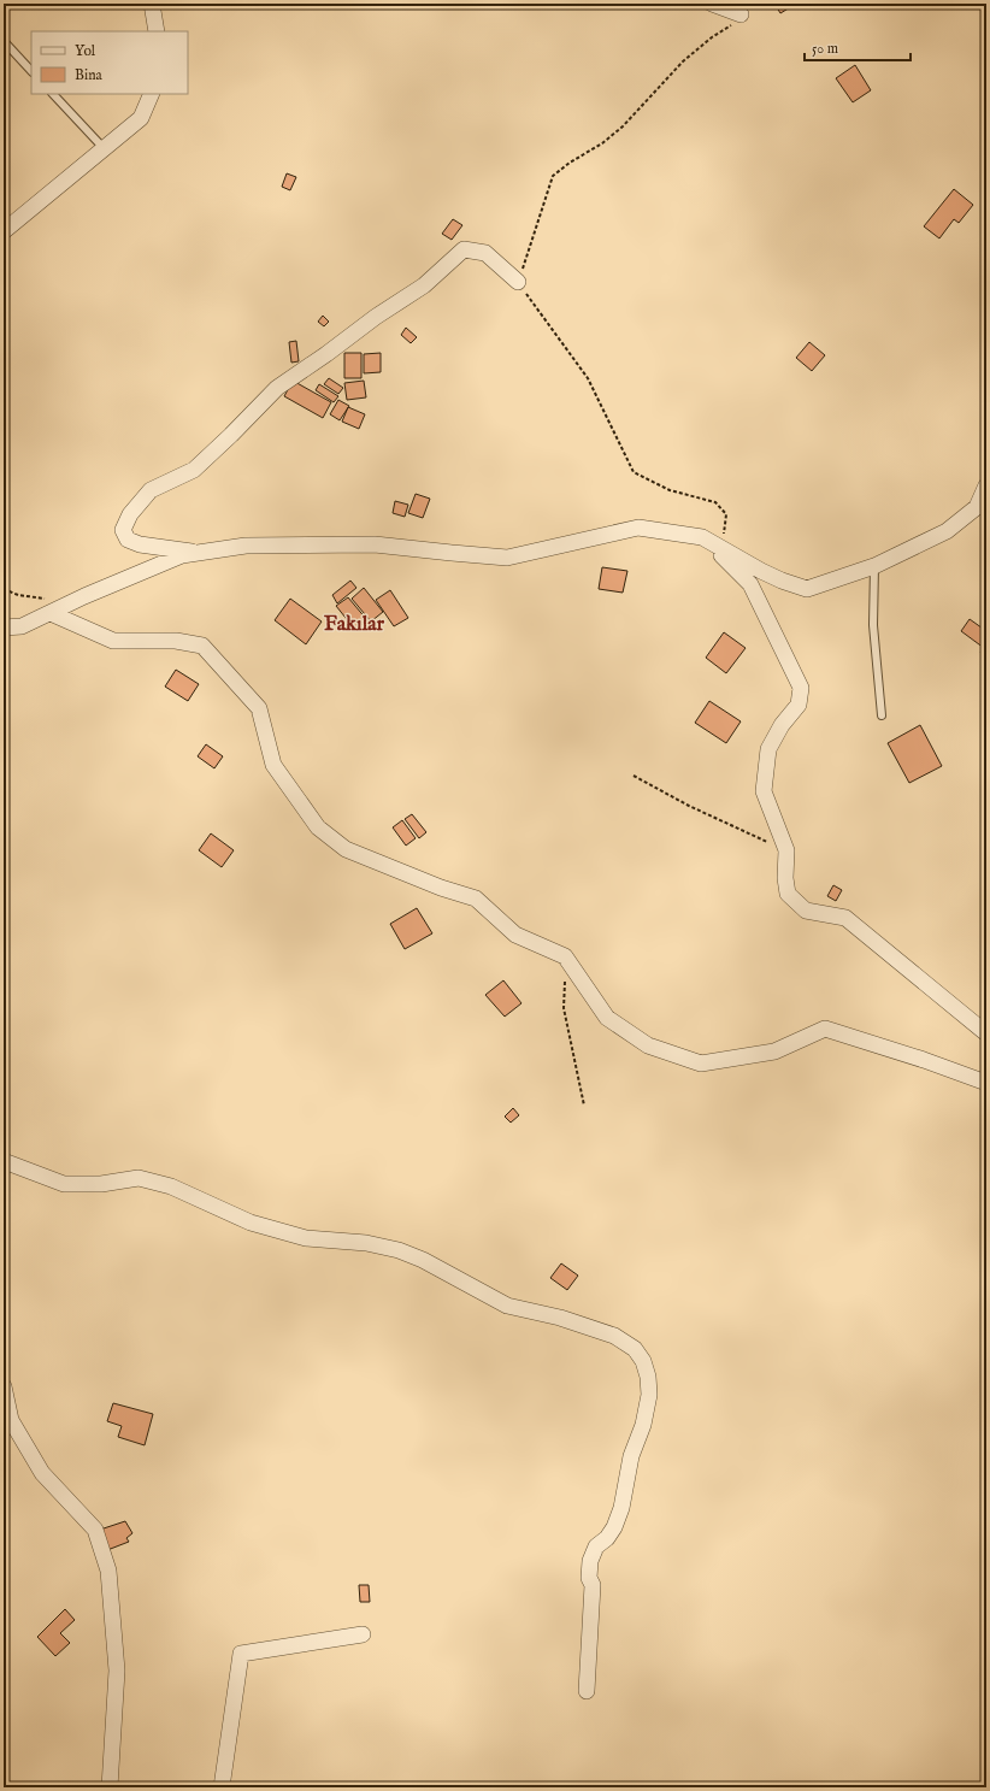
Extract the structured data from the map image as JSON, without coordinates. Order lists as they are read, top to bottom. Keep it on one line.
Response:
{"districts":["Fakılar"],"legend":["Yol","Bina"],"scale_bar":"50 m"}
